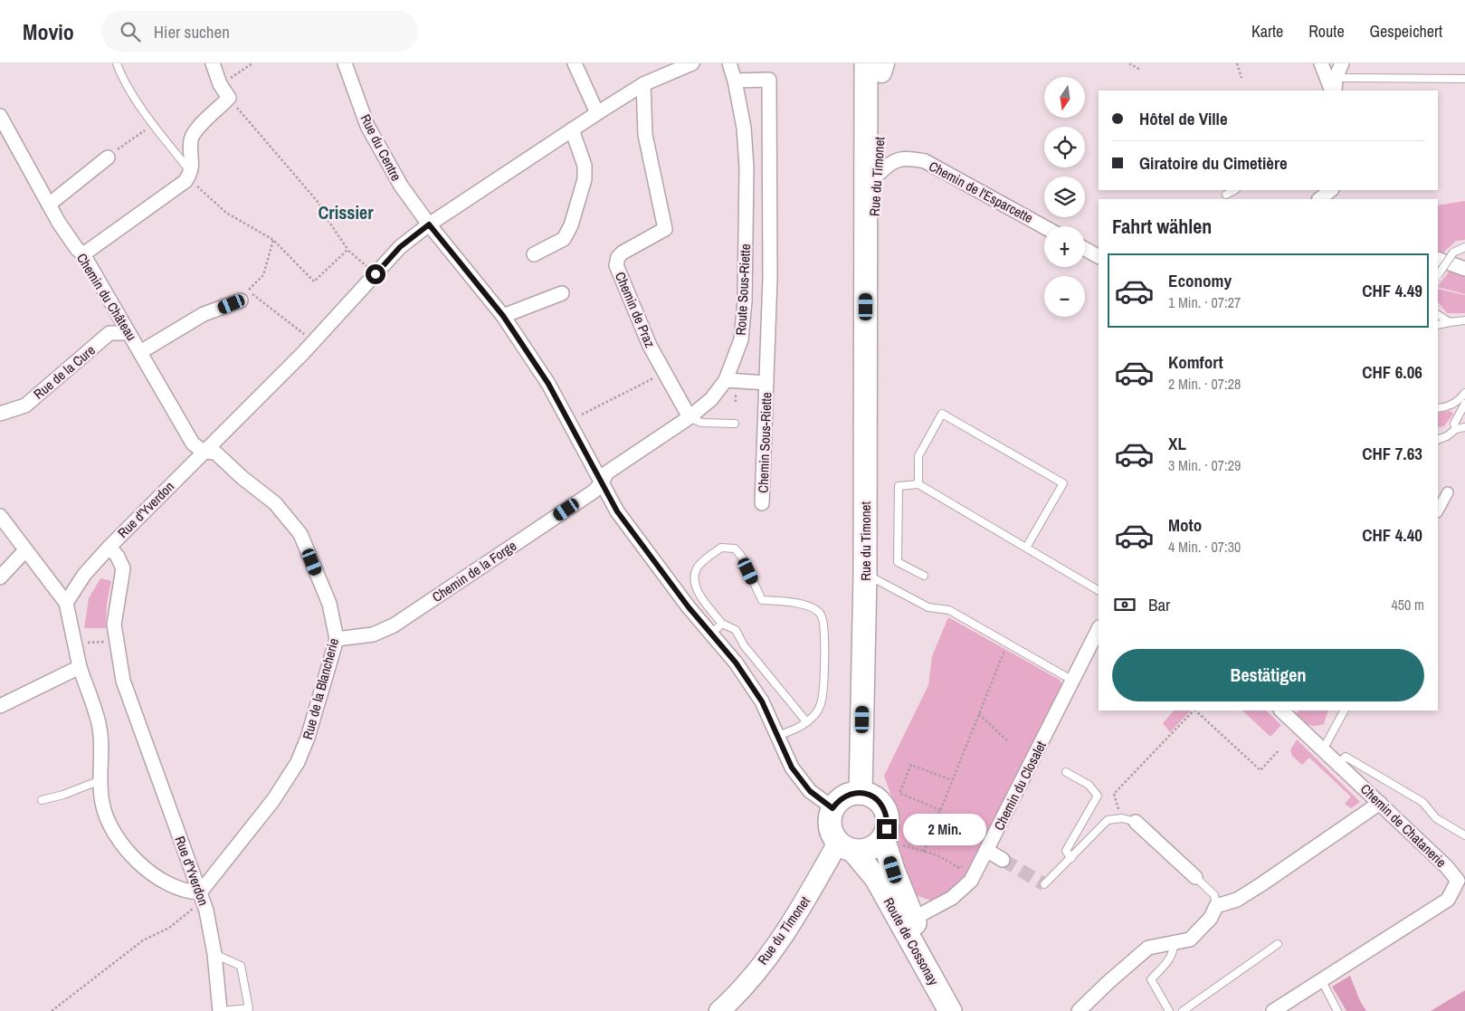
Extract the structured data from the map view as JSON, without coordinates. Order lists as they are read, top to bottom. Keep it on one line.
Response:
{"streets":{"main road":["Rue du Timonet","Route de Cossonay"],"street":["Rue du Centre","Chemin de l'Esparcette","Route Sous-Riette","Chemin du Château","Chemin de Praz","Rue de la Cure","Chemin Sous-Riette","Rue d'Yverdon","Chemin de la Forge","Rue de la Blancherie","Chemin du Closalet","Chemin de Chatanerie"]},"crossings":[["Rue du Centre","Rue d'Yverdon"],["Rue du Timonet","Chemin de l'Esparcette"],["Rue du Timonet","Route de Cossonay"],["Route Sous-Riette","Chemin de Praz"],["Route Sous-Riette","Chemin Sous-Riette"],["Route Sous-Riette","Chemin de la Forge"],["Chemin du Château","Rue d'Yverdon"],["Chemin du Château","Rue de la Blancherie"],["Rue d'Yverdon","Rue de la Blancherie"],["Chemin de la Forge","Rue de la Blancherie"],["Chemin du Closalet","Route de Cossonay"]],"districts":["Crissier"],"north":"bottom","page":{"header":"Movio","search":"Hier suchen","nav":["Karte","Route","Gespeichert"],"map_buttons":["+","−"],"banner":["Hôtel de Ville","Giratoire du Cimetière"],"heading":"Fahrt wählen","list":[{"name":"Economy","note":"1 Min. · 07:27","value":"CHF 4.49"},{"name":"Komfort","note":"2 Min. · 07:28","value":"CHF 6.06"},{"name":"XL","note":"3 Min. · 07:29","value":"CHF 7.63"},{"name":"Moto","note":"4 Min. · 07:30","value":"CHF 4.40"}],"pay":["Bar","450 m"],"buttons":"Bestätigen","bubble":"2 Min."}}
